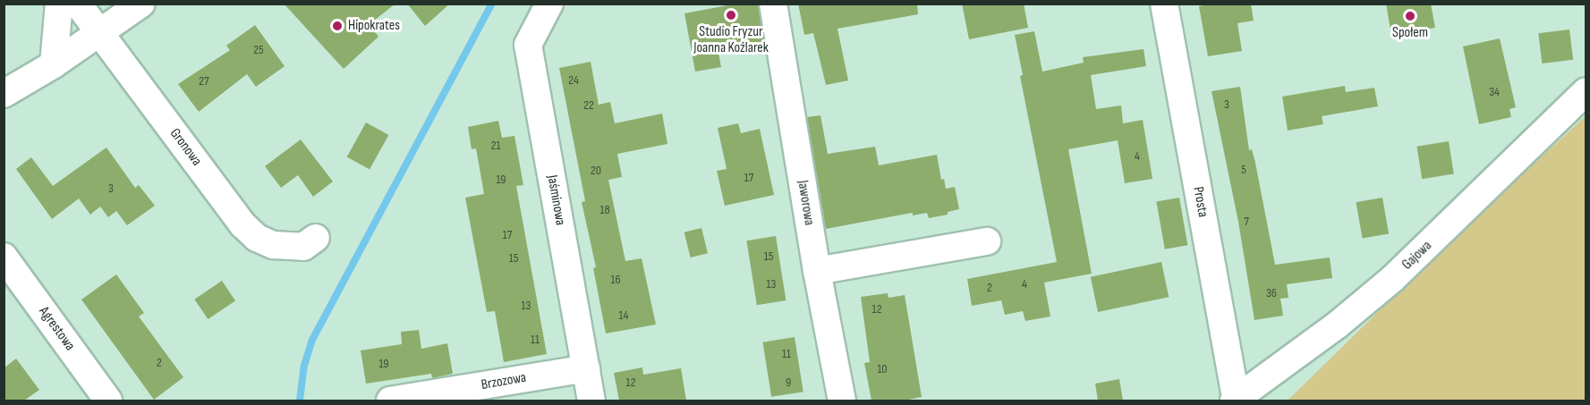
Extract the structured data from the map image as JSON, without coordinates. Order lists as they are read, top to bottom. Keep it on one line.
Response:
{"streets":{"street":["Gronowa","Jaśminowa","Prosta","Jaworowa","Gajowa","Agrestowa","Brzozowa"]},"crossings":[["Jaśminowa","Brzozowa"],["Prosta","Gajowa"]],"places":["Studio Fryzur Joanna Koźlarek","Społem","Hipokrates"],"house_numbers":["25","24","27","34","3","22","21","4","5","20","17","19","3","18","7","17","15","15","16","13","4","2","36","13","12","14","11","11","2","19","10","12","9"]}
